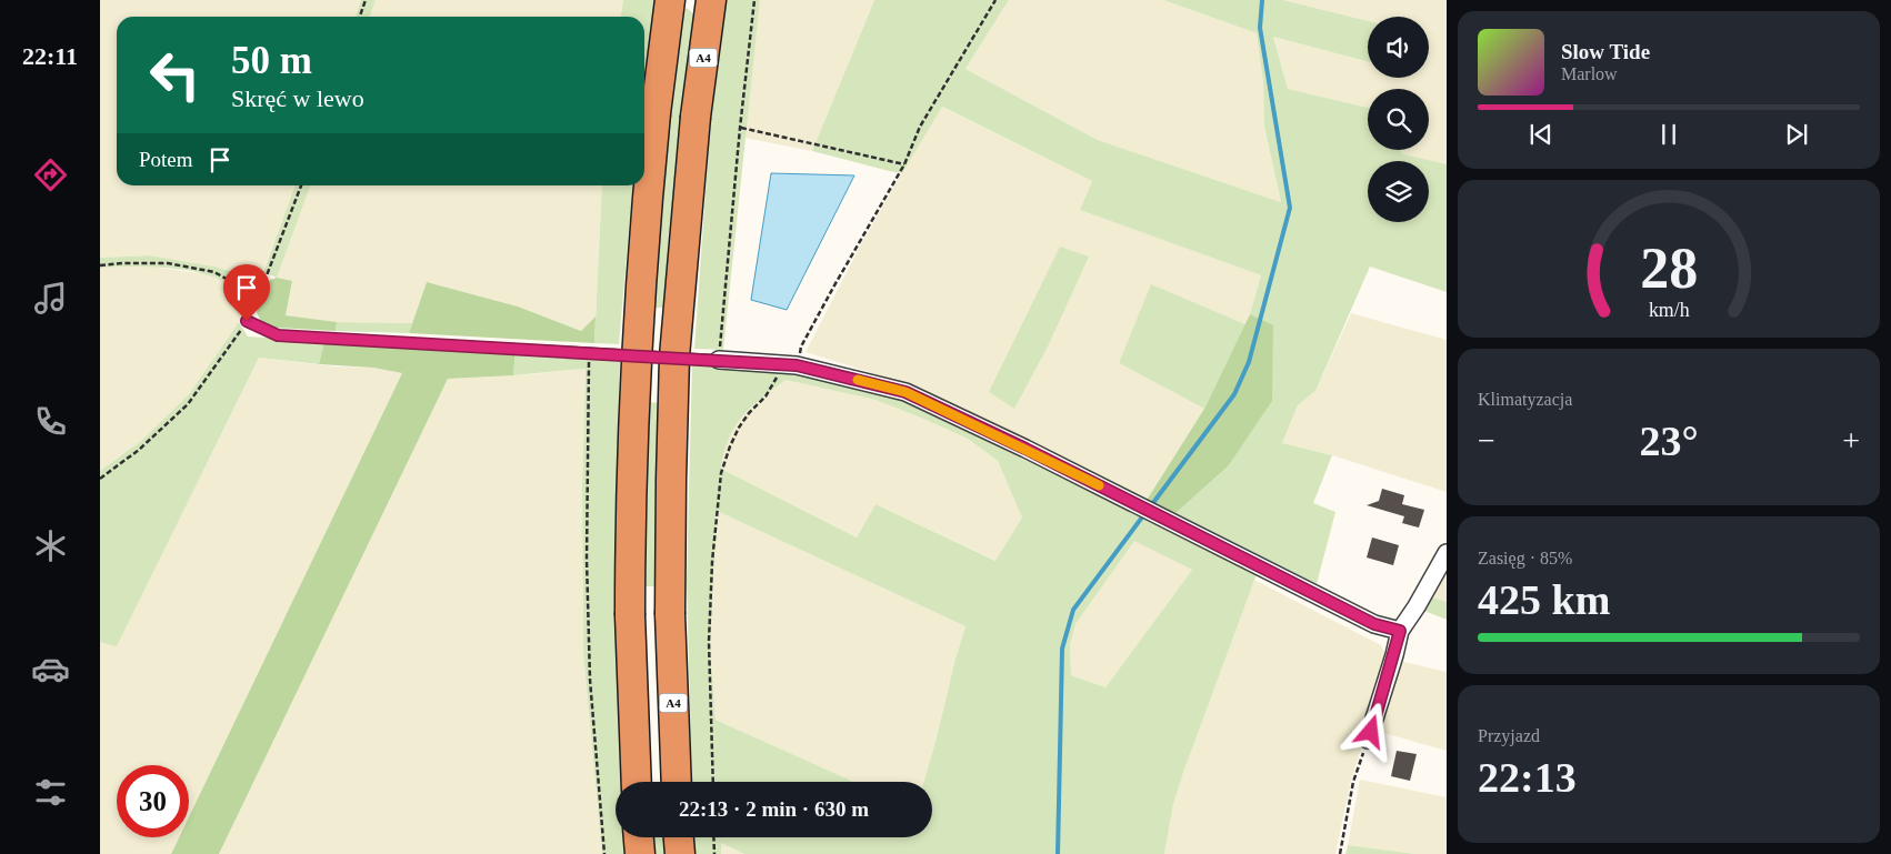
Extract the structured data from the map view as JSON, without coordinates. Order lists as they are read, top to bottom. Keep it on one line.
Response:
{"streets":{"highway":["A4"]},"page":{"tabs":"22:11","turn":["50 m","Skręć w lewo"],"song":["Slow Tide","Marlow"],"then":"Potem","tile":["Klimatyzacja",["Zasięg · 85%","425 km"],["Przyjazd","22:13"]],"heat":["−","23°","+"],"limit":"30","trip":"22:13 · 2 min · 630 m","gauge":["28","km/h"]}}
